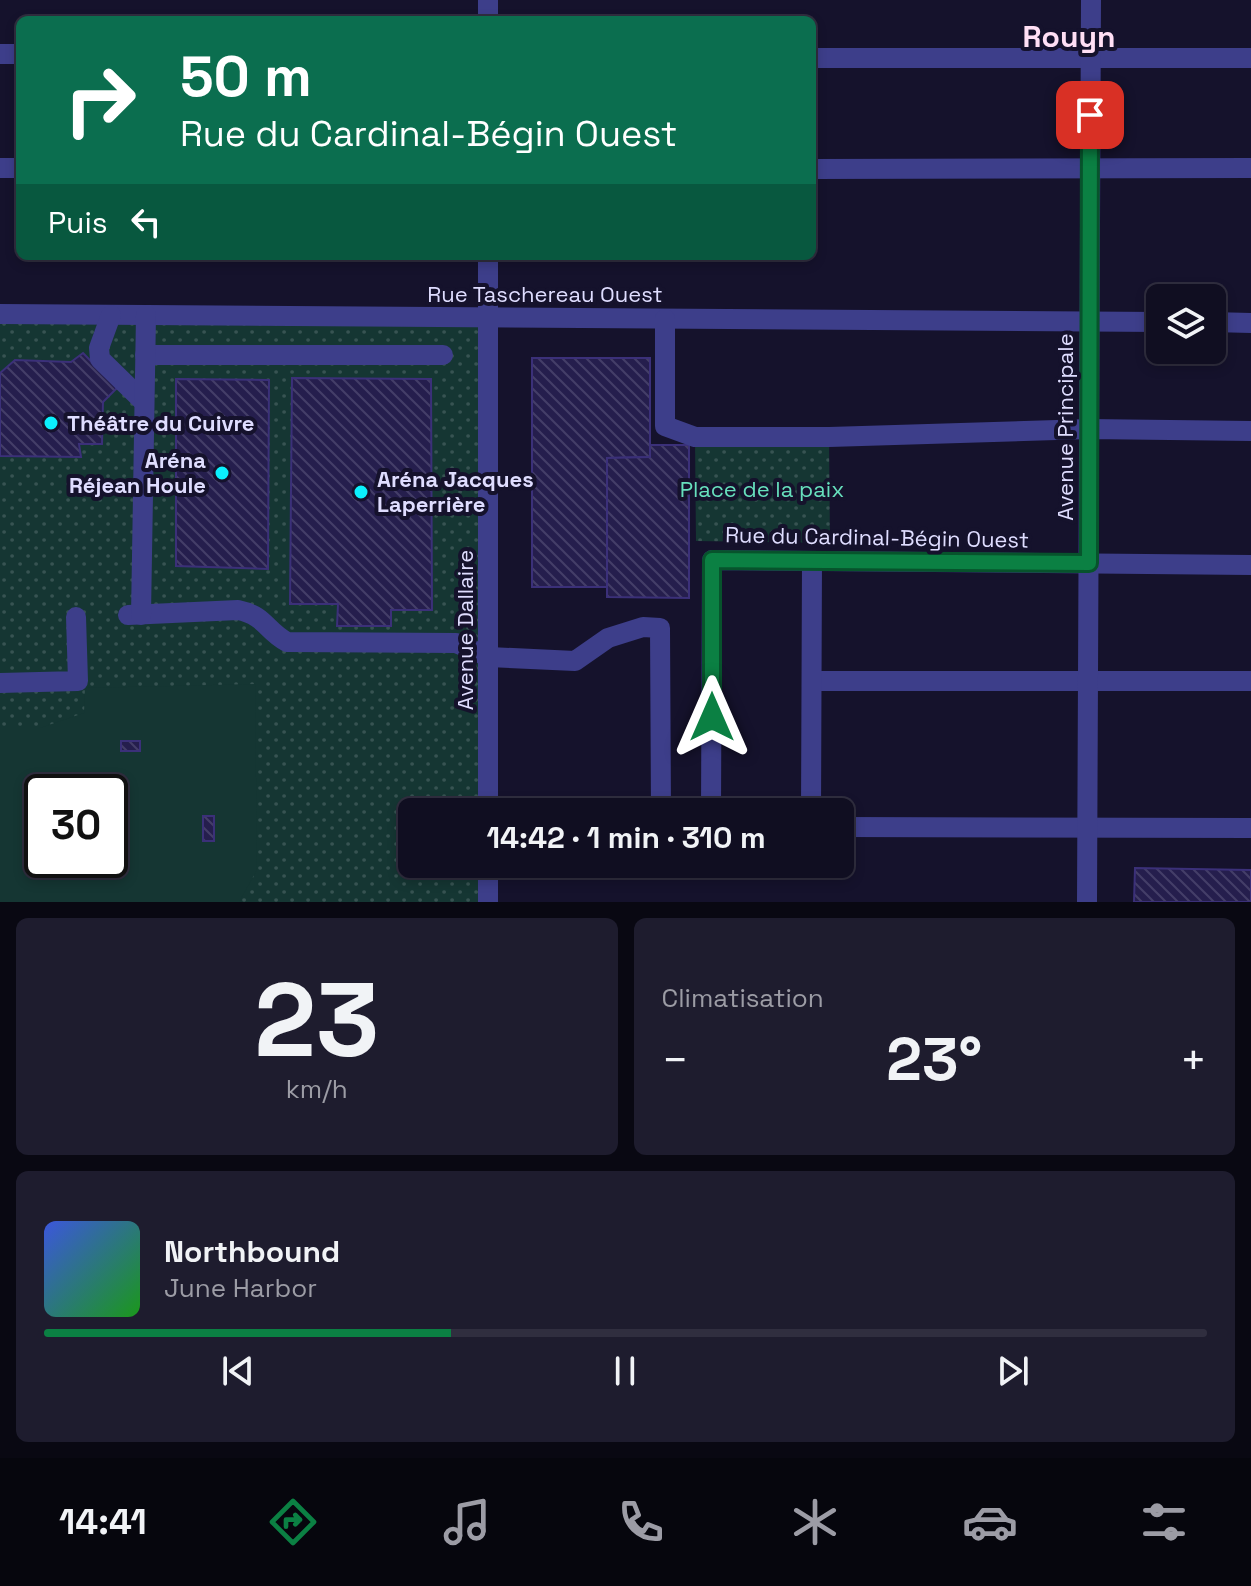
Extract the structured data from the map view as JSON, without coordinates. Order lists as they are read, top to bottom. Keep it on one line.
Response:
{"streets":{"street":["Rue Taschereau Ouest","Avenue Principale","Rue du Cardinal-Bégin Ouest","Avenue Dallaire"]},"crossings":[["Rue Taschereau Ouest","Avenue Principale"],["Rue Taschereau Ouest","Avenue Dallaire"],["Avenue Principale","Rue du Cardinal-Bégin Ouest"]],"districts":["Rouyn"],"parks":["Place de la paix"],"places":["Théâtre du Cuivre","Aréna Réjean Houle","Aréna Jacques Laperrière"],"page":{"turn":["50 m","Rue du Cardinal-Bégin Ouest"],"then":"Puis","limit":"30","trip":"14:42 · 1 min · 310 m","tile":[["23","km/h"],"Climatisation"],"heat":["−","23°","+"],"song":["Northbound","June Harbor"],"tabs":"14:41"}}
